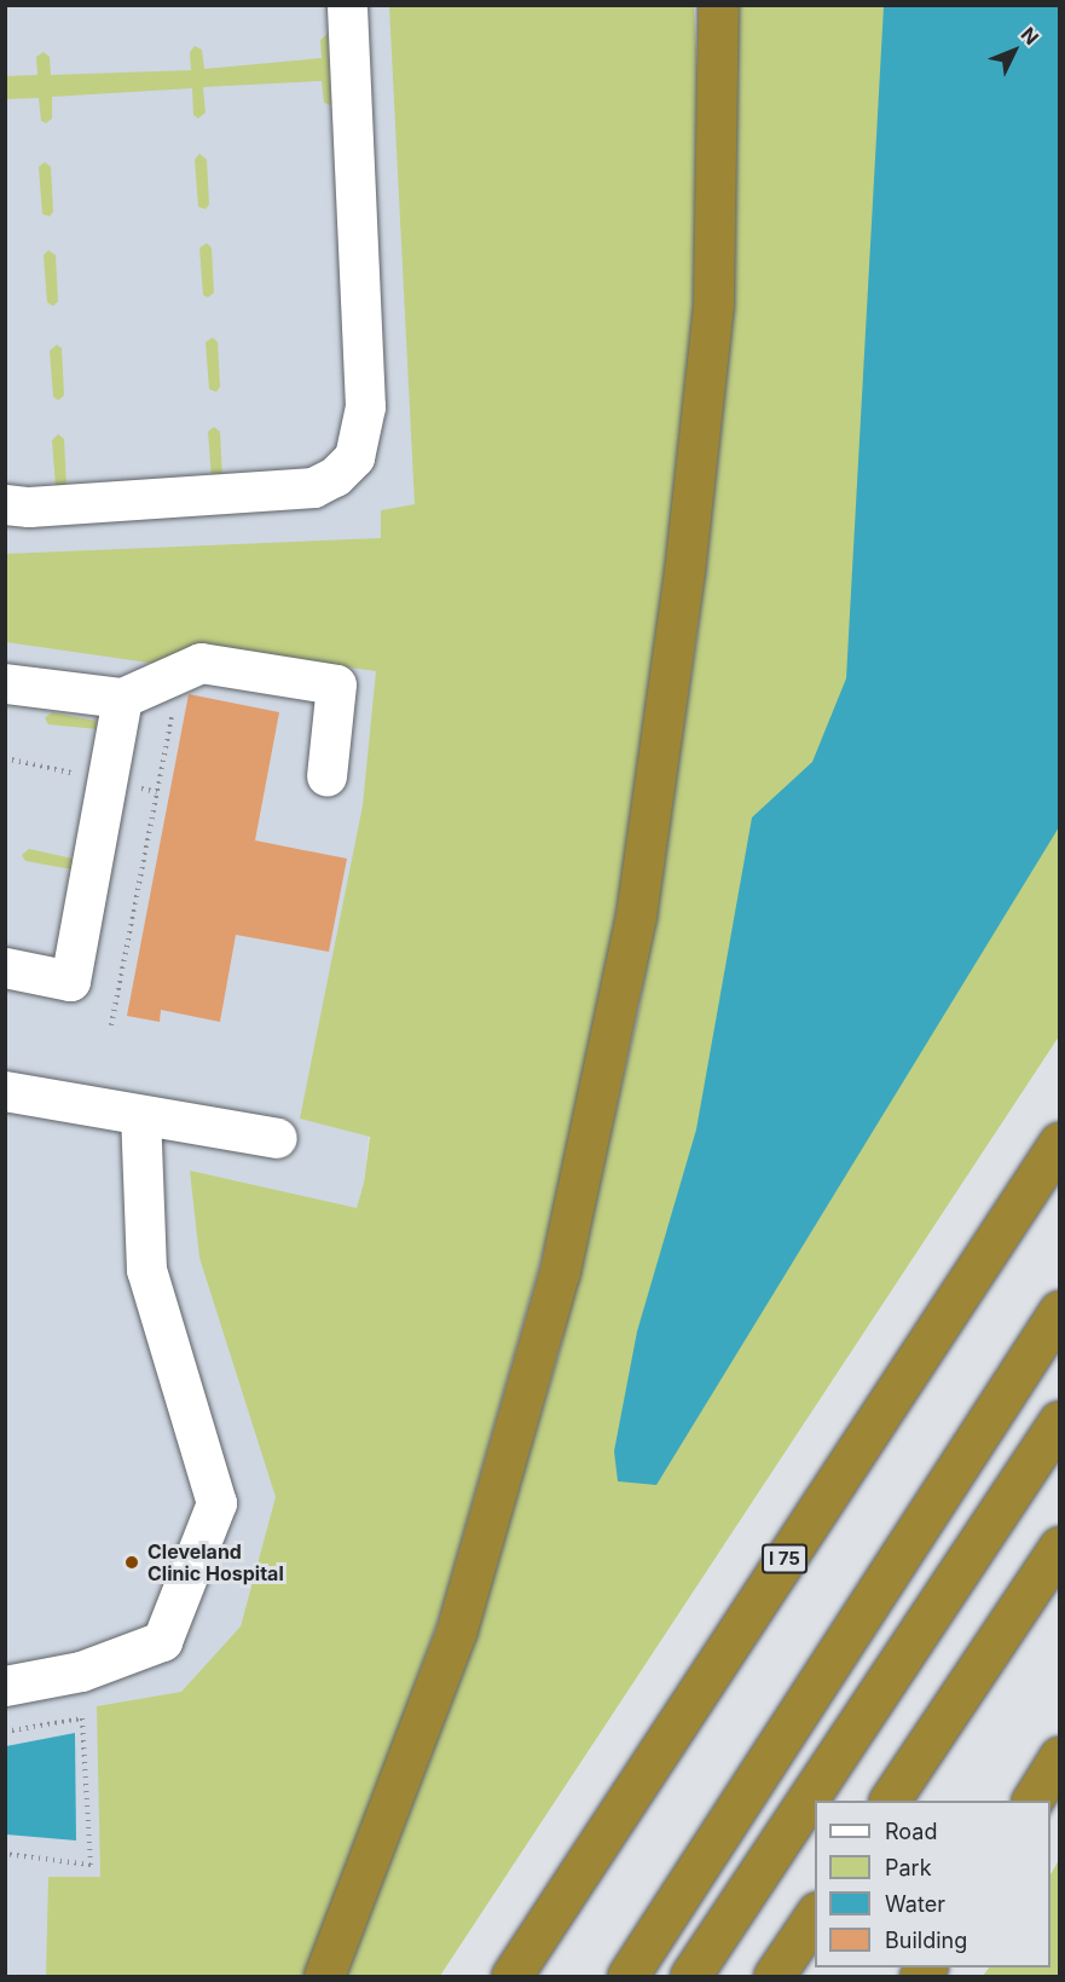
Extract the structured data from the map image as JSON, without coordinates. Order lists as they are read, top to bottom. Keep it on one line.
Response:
{"streets":{"highway":["I 75"]},"places":["Cleveland Clinic Hospital"],"legend":["Road","Park","Water","Building"],"north":"top right"}
